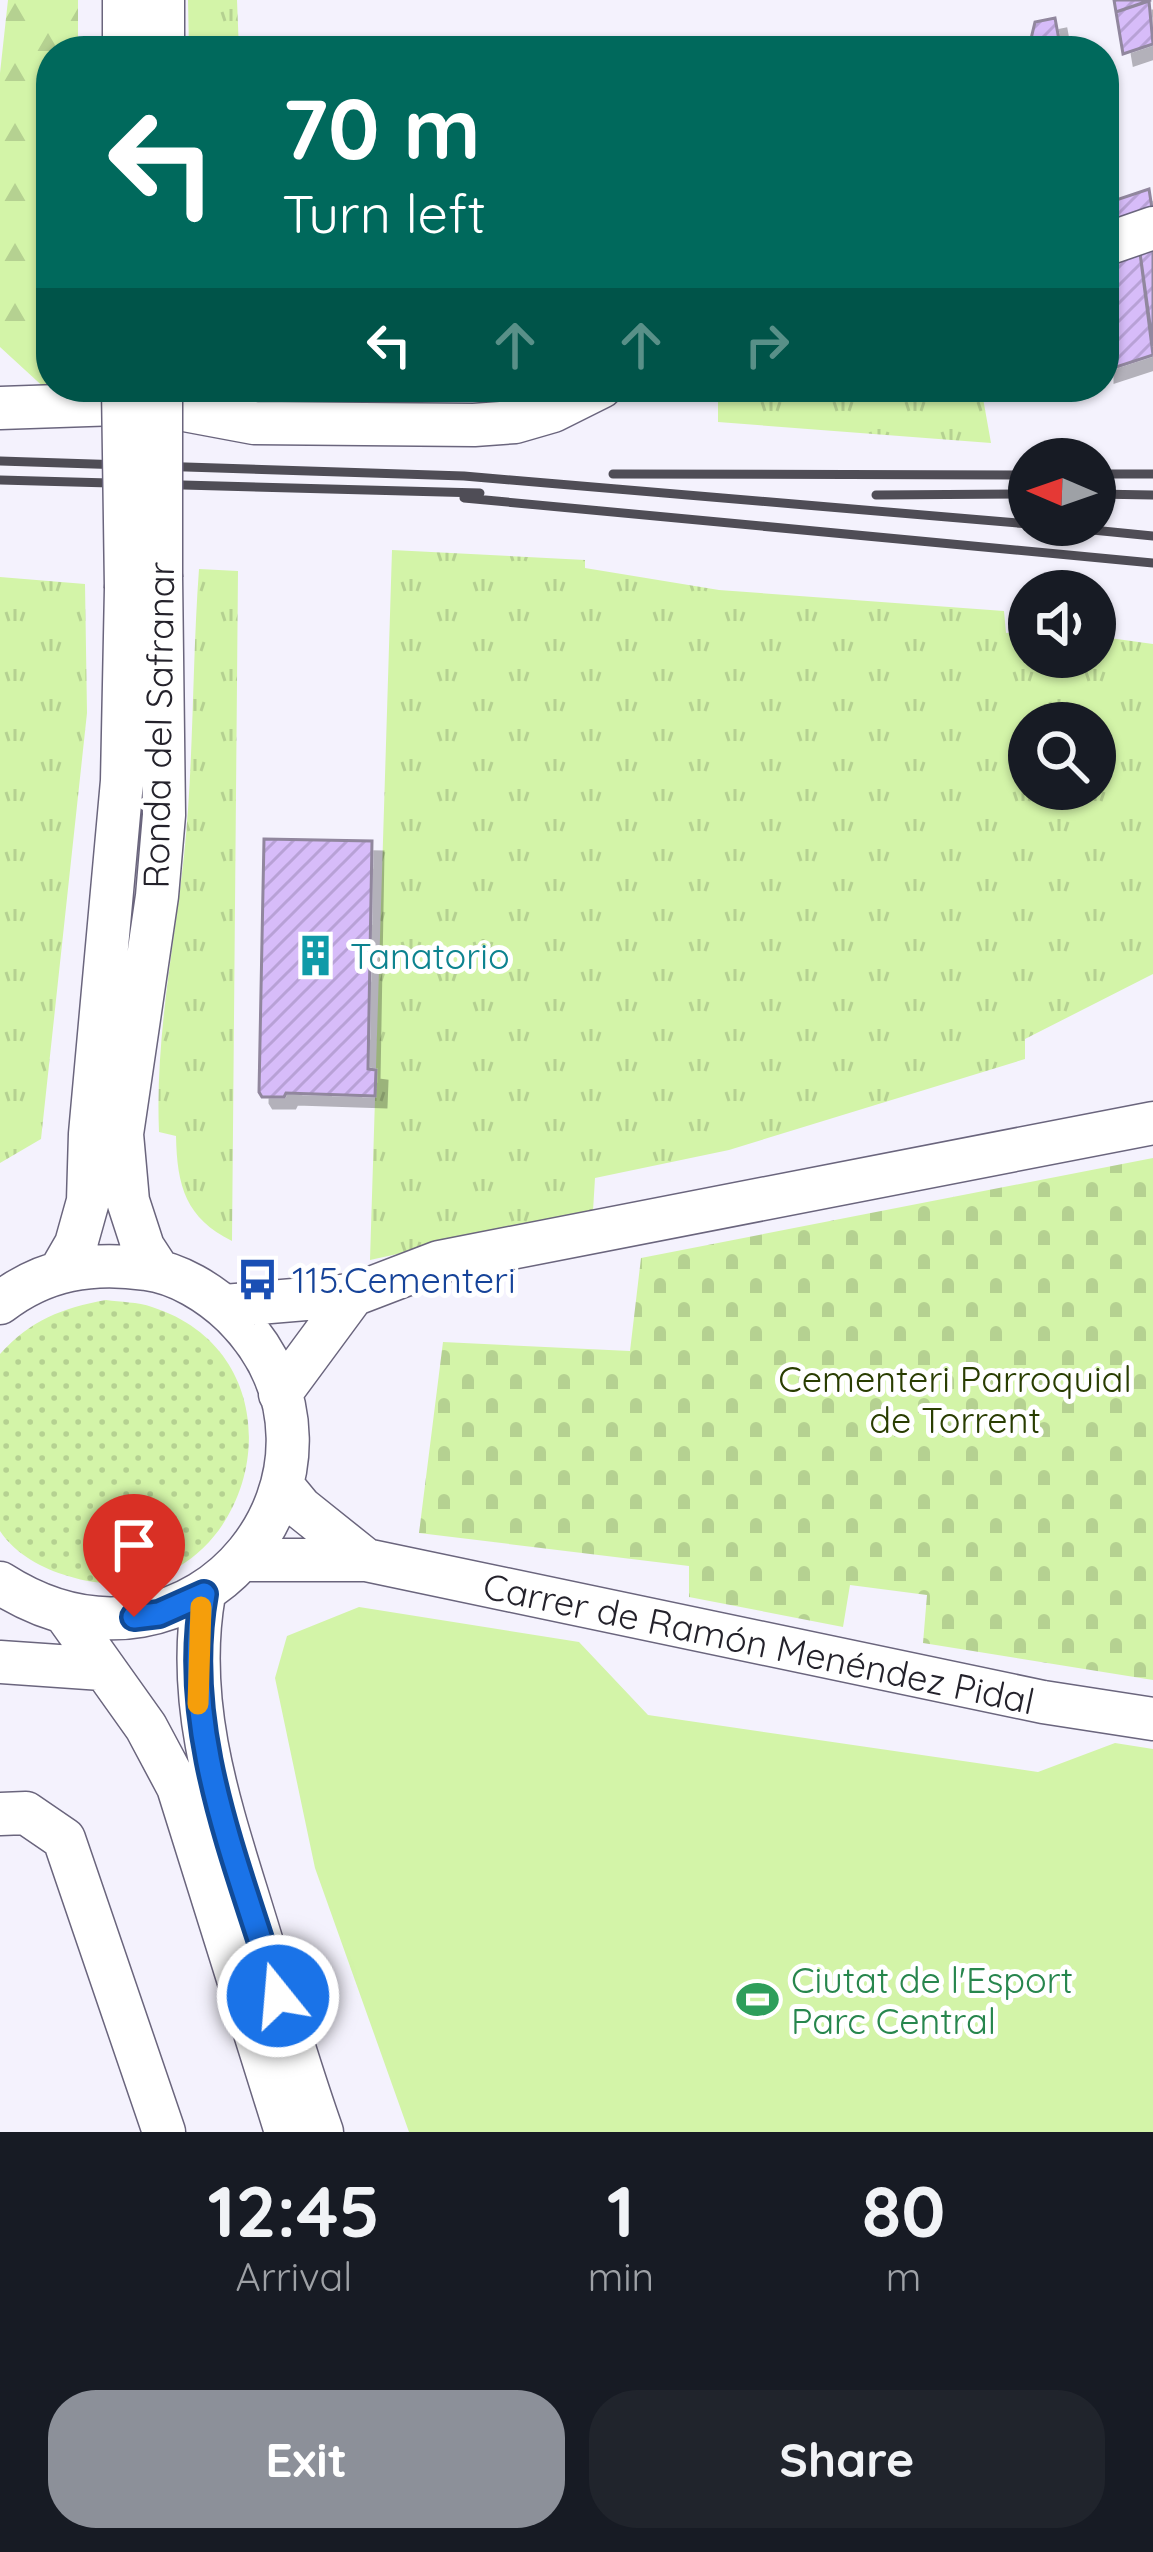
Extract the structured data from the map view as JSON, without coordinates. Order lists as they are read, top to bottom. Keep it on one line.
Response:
{"streets":{"street":["Ronda del Safranar","Carrer de Ramón Menéndez Pidal"]},"parks":["Cementeri Parroquial de Torrent"],"places":{"building":["Tanatorio"],"bus stop":["115.Cementeri"],"sports":["Ciutat de l'Esport Parc Central"]},"north":"left","page":{"turn":["70 m","Turn left"],"eta":["12:45","Arrival","1","min","80","m"],"buttons":["Exit","Share"]}}
